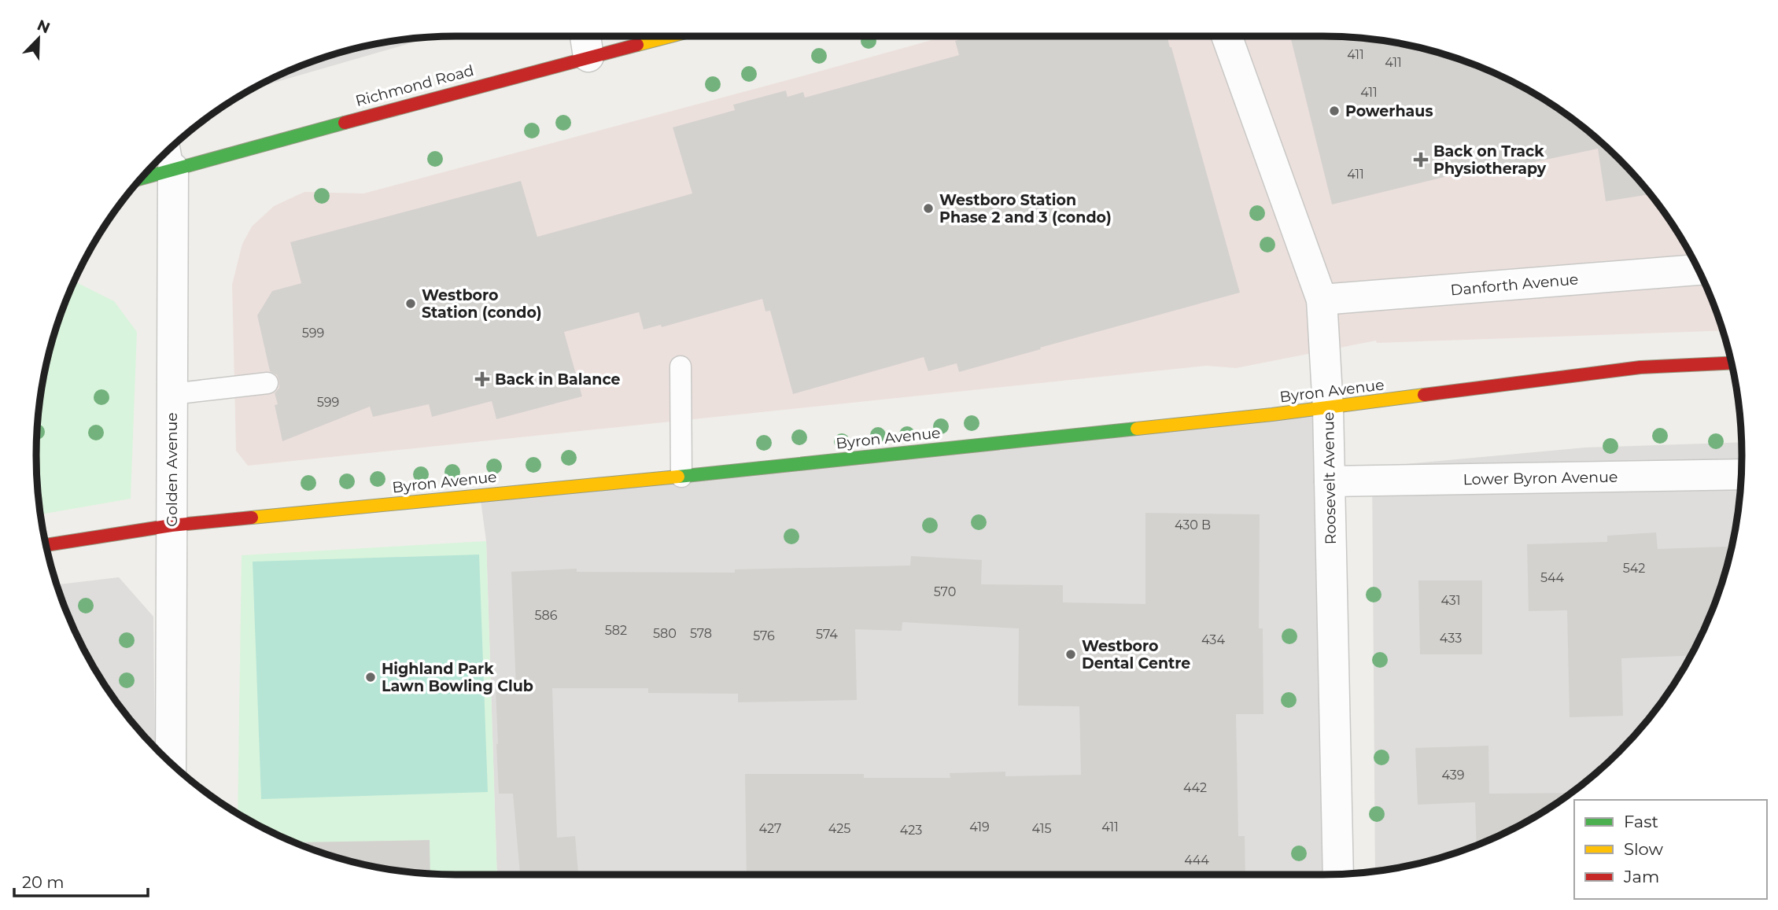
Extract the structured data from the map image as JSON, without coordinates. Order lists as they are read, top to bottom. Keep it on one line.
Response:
{"streets":{"street":["Richmond Road","Danforth Avenue","Byron Avenue","Golden Avenue","Roosevelt Avenue","Lower Byron Avenue"]},"crossings":[["Richmond Road","Golden Avenue"],["Danforth Avenue","Roosevelt Avenue"],["Byron Avenue","Golden Avenue"],["Byron Avenue","Roosevelt Avenue"],["Roosevelt Avenue","Lower Byron Avenue"]],"places":{"other":["Powerhaus","Westboro Station Phase 2 and 3 (condo)","Westboro Station (condo)","Westboro Dental Centre","Highland Park Lawn Bowling Club"],"health":["Back on Track Physiotherapy","Back in Balance"]},"house_numbers":["411","411","411","411","599","599","430 B","542","544","570","431","586","582","580","578","574","576","433","434","439","442","419","411","427","425","415","423","444"],"legend":["Fast","Slow","Jam"],"scale_bar":"20 m","north":"top right"}
